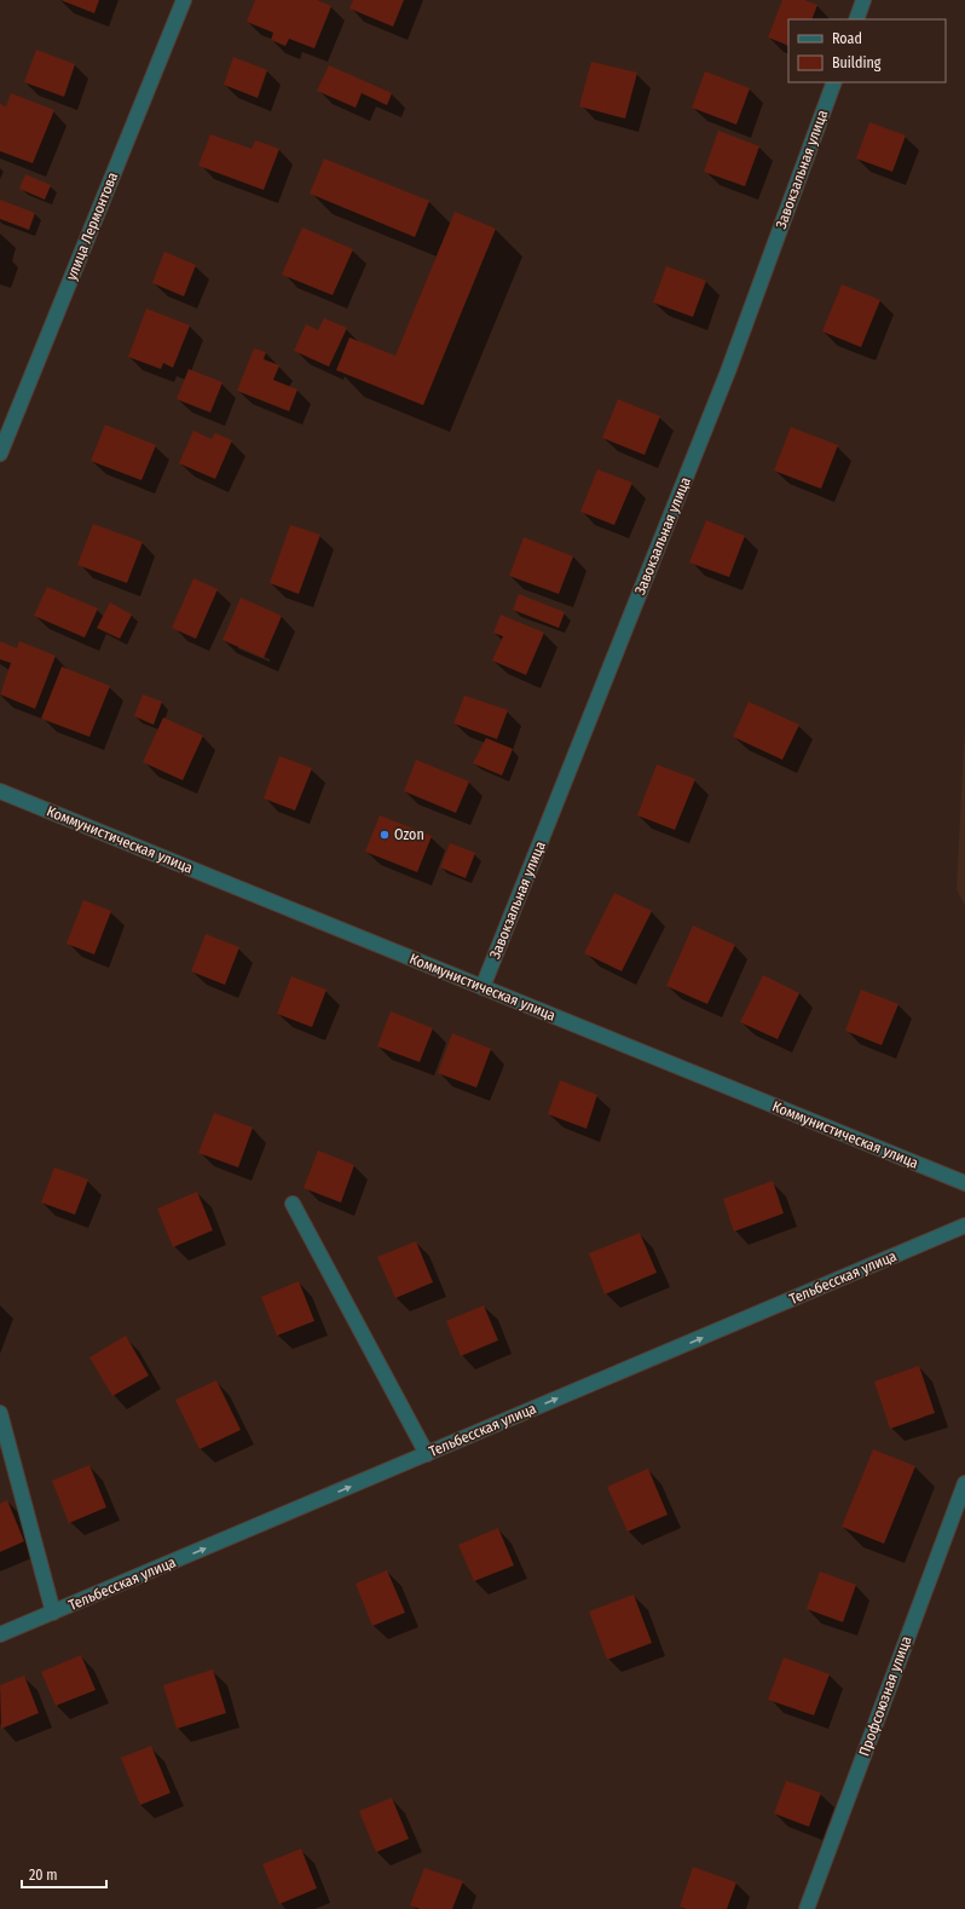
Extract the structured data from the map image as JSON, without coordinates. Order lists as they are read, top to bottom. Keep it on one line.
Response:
{"streets":{"street":["Завокзальная улица","улица Лермонтова","Коммунистическая улица","Тельбесская улица","Профсоюзная улица"]},"crossings":[["Завокзальная улица","Коммунистическая улица"]],"one_way":["Тельбесская улица"],"places":["Ozon"],"legend":["Road","Building"],"scale_bar":"20 m"}
